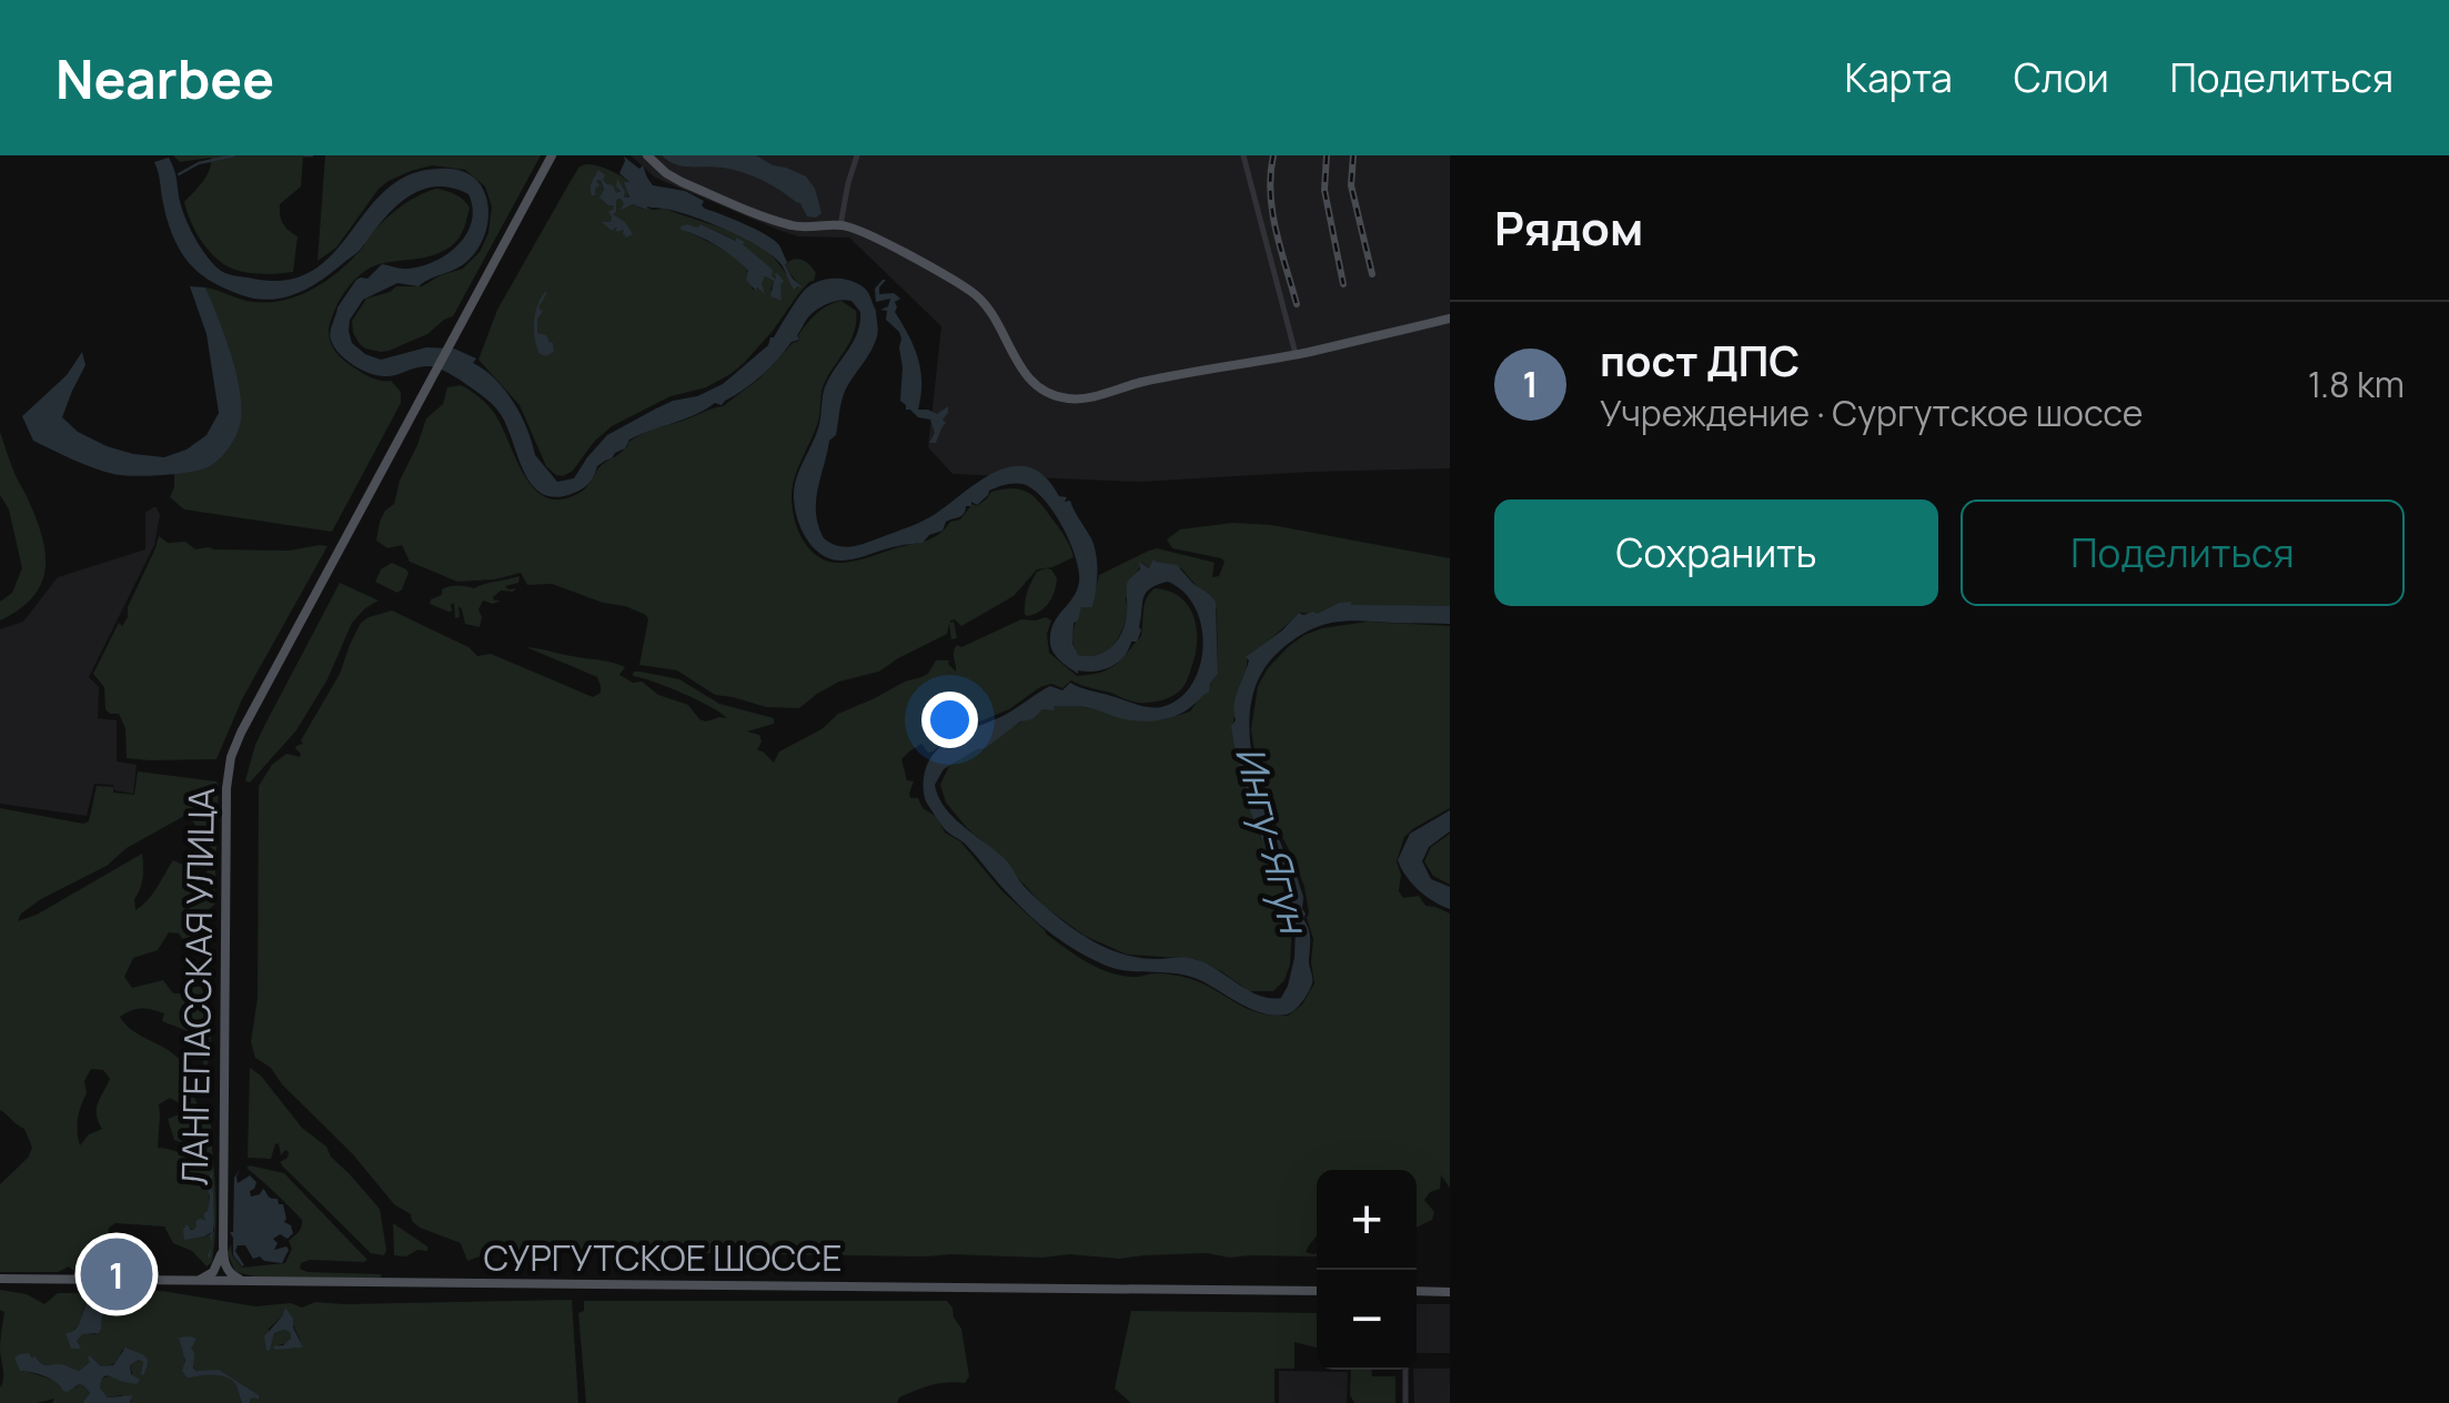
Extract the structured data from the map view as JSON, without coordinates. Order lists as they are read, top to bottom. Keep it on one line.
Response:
{"streets":{"main road":["ЛАНГЕПАССКАЯ УЛИЦА","СУРГУТСКОЕ ШОССЕ"]},"crossings":[["ЛАНГЕПАССКАЯ УЛИЦА","СУРГУТСКОЕ ШОССЕ"]],"water":["Ингу-Ягун"],"page":{"header":"Nearbee","nav":["Карта","Слои","Поделиться"],"heading":"Рядом","list":[{"mark":"1","name":"пост ДПС","note":"Учреждение · Сургутское шоссе","value":"1.8 km"}],"buttons":["Сохранить","Поделиться"],"map_buttons":["+","−"],"pins":"1"}}
